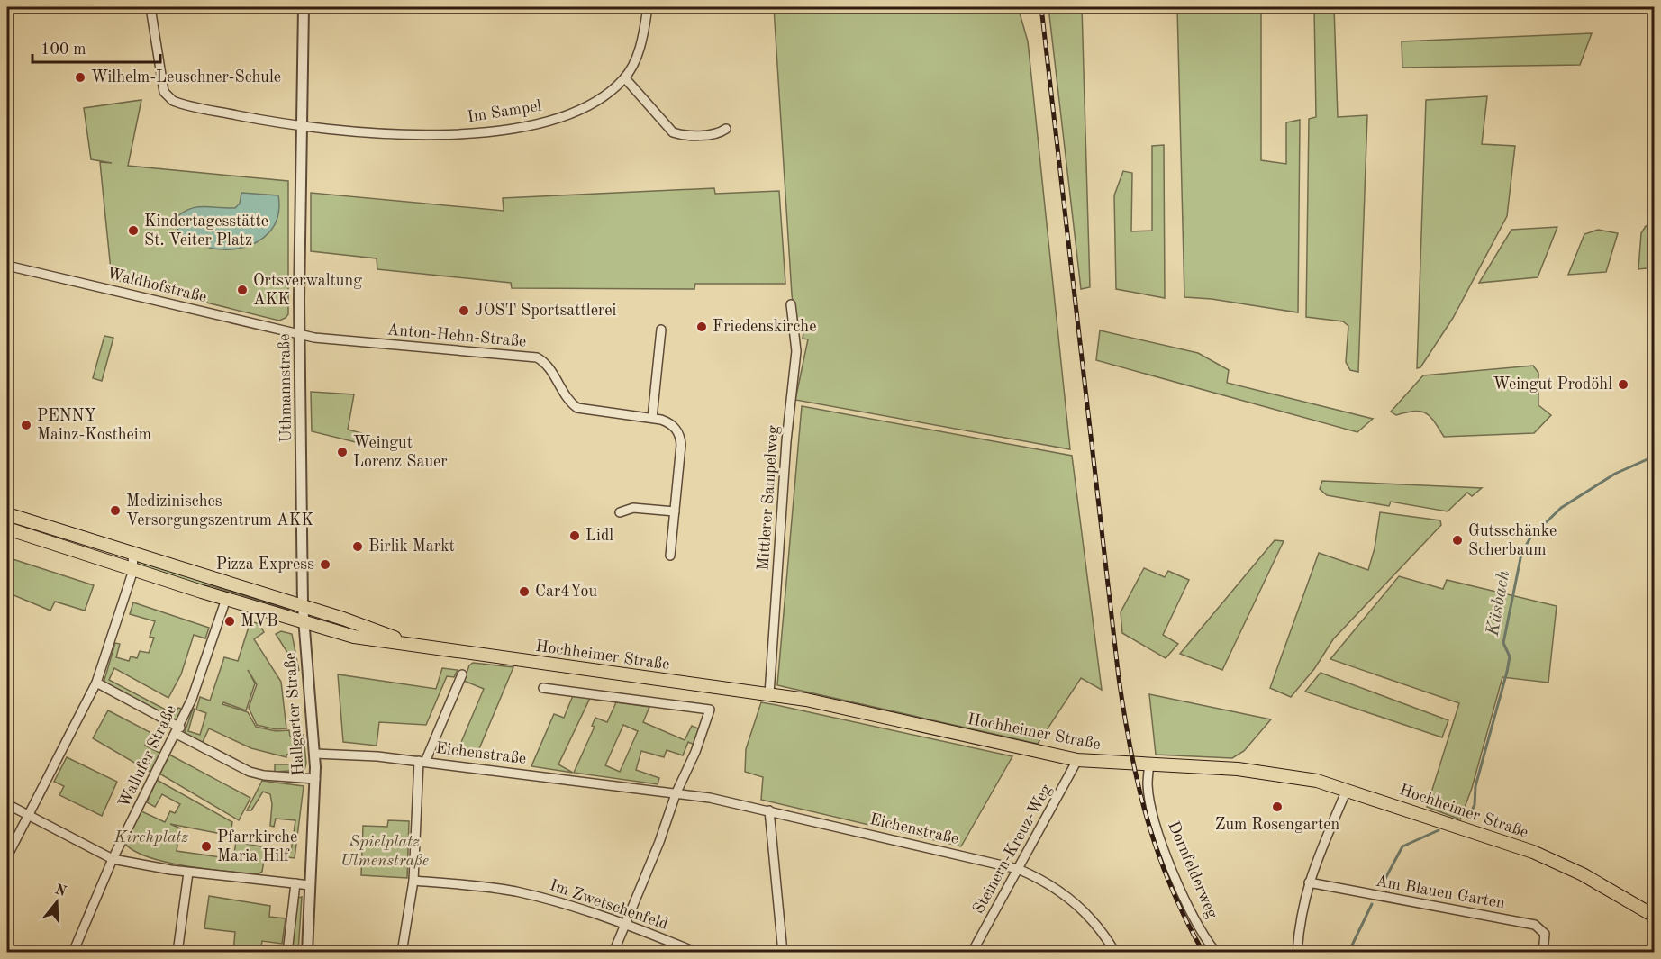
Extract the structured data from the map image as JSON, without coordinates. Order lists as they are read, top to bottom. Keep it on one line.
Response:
{"streets":{"main road":["Hochheimer Straße"],"street":["Im Sampel","Waldhofstraße","Anton-Hehn-Straße","Uthmannstraße","Mittlerer Sampelweg","Hallgarter Straße","Eichenstraße","Wallufer Straße","Steinern-Kreuz-Weg","Dornfelderweg","Am Blauen Garten","Im Zwetschenfeld"]},"crossings":[["Im Sampel","Uthmannstraße"],["Waldhofstraße","Anton-Hehn-Straße"],["Waldhofstraße","Uthmannstraße"],["Anton-Hehn-Straße","Uthmannstraße"],["Uthmannstraße","Hochheimer Straße"],["Uthmannstraße","Hallgarter Straße"],["Mittlerer Sampelweg","Hochheimer Straße"],["Hochheimer Straße","Hallgarter Straße"],["Hochheimer Straße","Wallufer Straße"],["Hochheimer Straße","Steinern-Kreuz-Weg"],["Hochheimer Straße","Dornfelderweg"],["Hallgarter Straße","Eichenstraße"],["Eichenstraße","Steinern-Kreuz-Weg"]],"water":["Käsbach"],"parks":["Kirchplatz","Spielplatz Ulmenstraße"],"places":["Wilhelm-Leuschner-Schule","Kindertagesstätte St. Veiter Platz","Ortsverwaltung AKK","JOST Sportsattlerei","Friedenskirche","Weingut Prodöhl","PENNY Mainz-Kostheim","Weingut Lorenz Sauer","Medizinisches Versorgungszentrum AKK","Lidl","Gutsschänke Scherbaum","Birlik Markt","Pizza Express","Car4You","MVB","Zum Rosengarten","Pfarrkirche Maria Hilf"],"scale_bar":"100 m","north":"top"}
